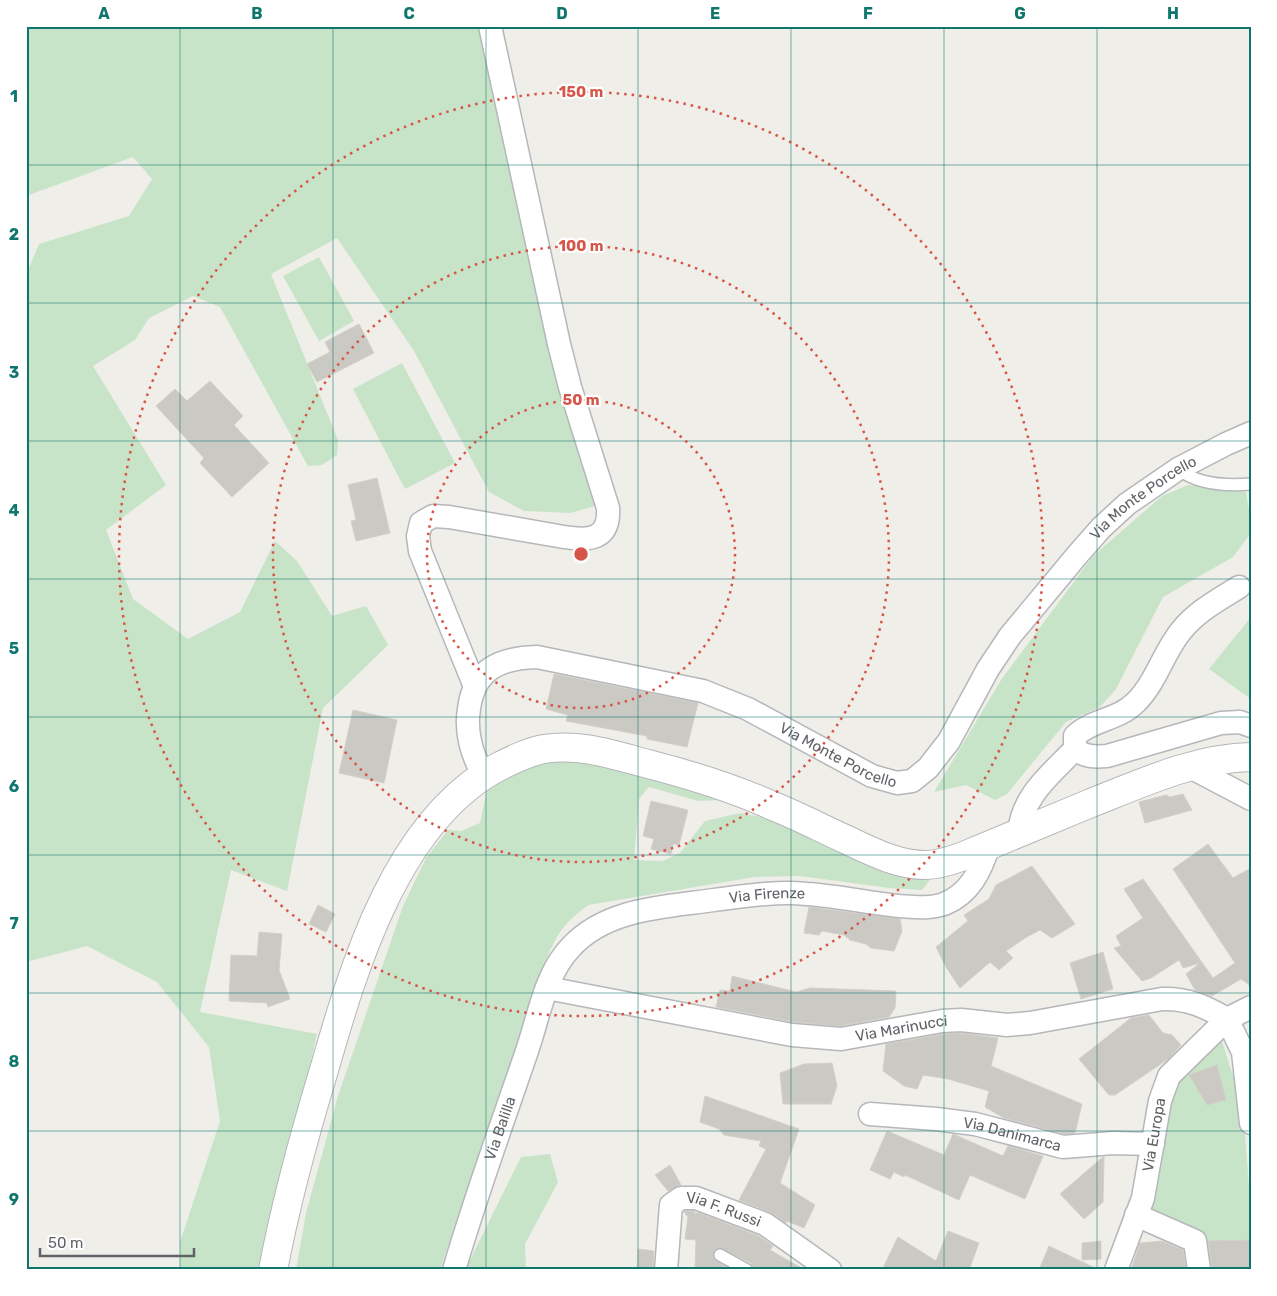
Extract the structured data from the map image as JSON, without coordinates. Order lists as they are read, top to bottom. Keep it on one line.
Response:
{"streets":{"street":["Via Monte Porcello","Via Firenze","Via Marinucci","Via Balilla","Via Danimarca","Via Europa","Via F. Russi"]},"crossings":[["Via Firenze","Via Marinucci"],["Via Firenze","Via Balilla"],["Via Marinucci","Via Balilla"],["Via Marinucci","Via Europa"],["Via Danimarca","Via Europa"]],"scale_bar":"50 m","grid":{"columns":["A","B","C","D","E","F","G","H"],"rows":["1","2","3","4","5","6","7","8","9"]},"rings":["150 m","100 m","50 m"]}
